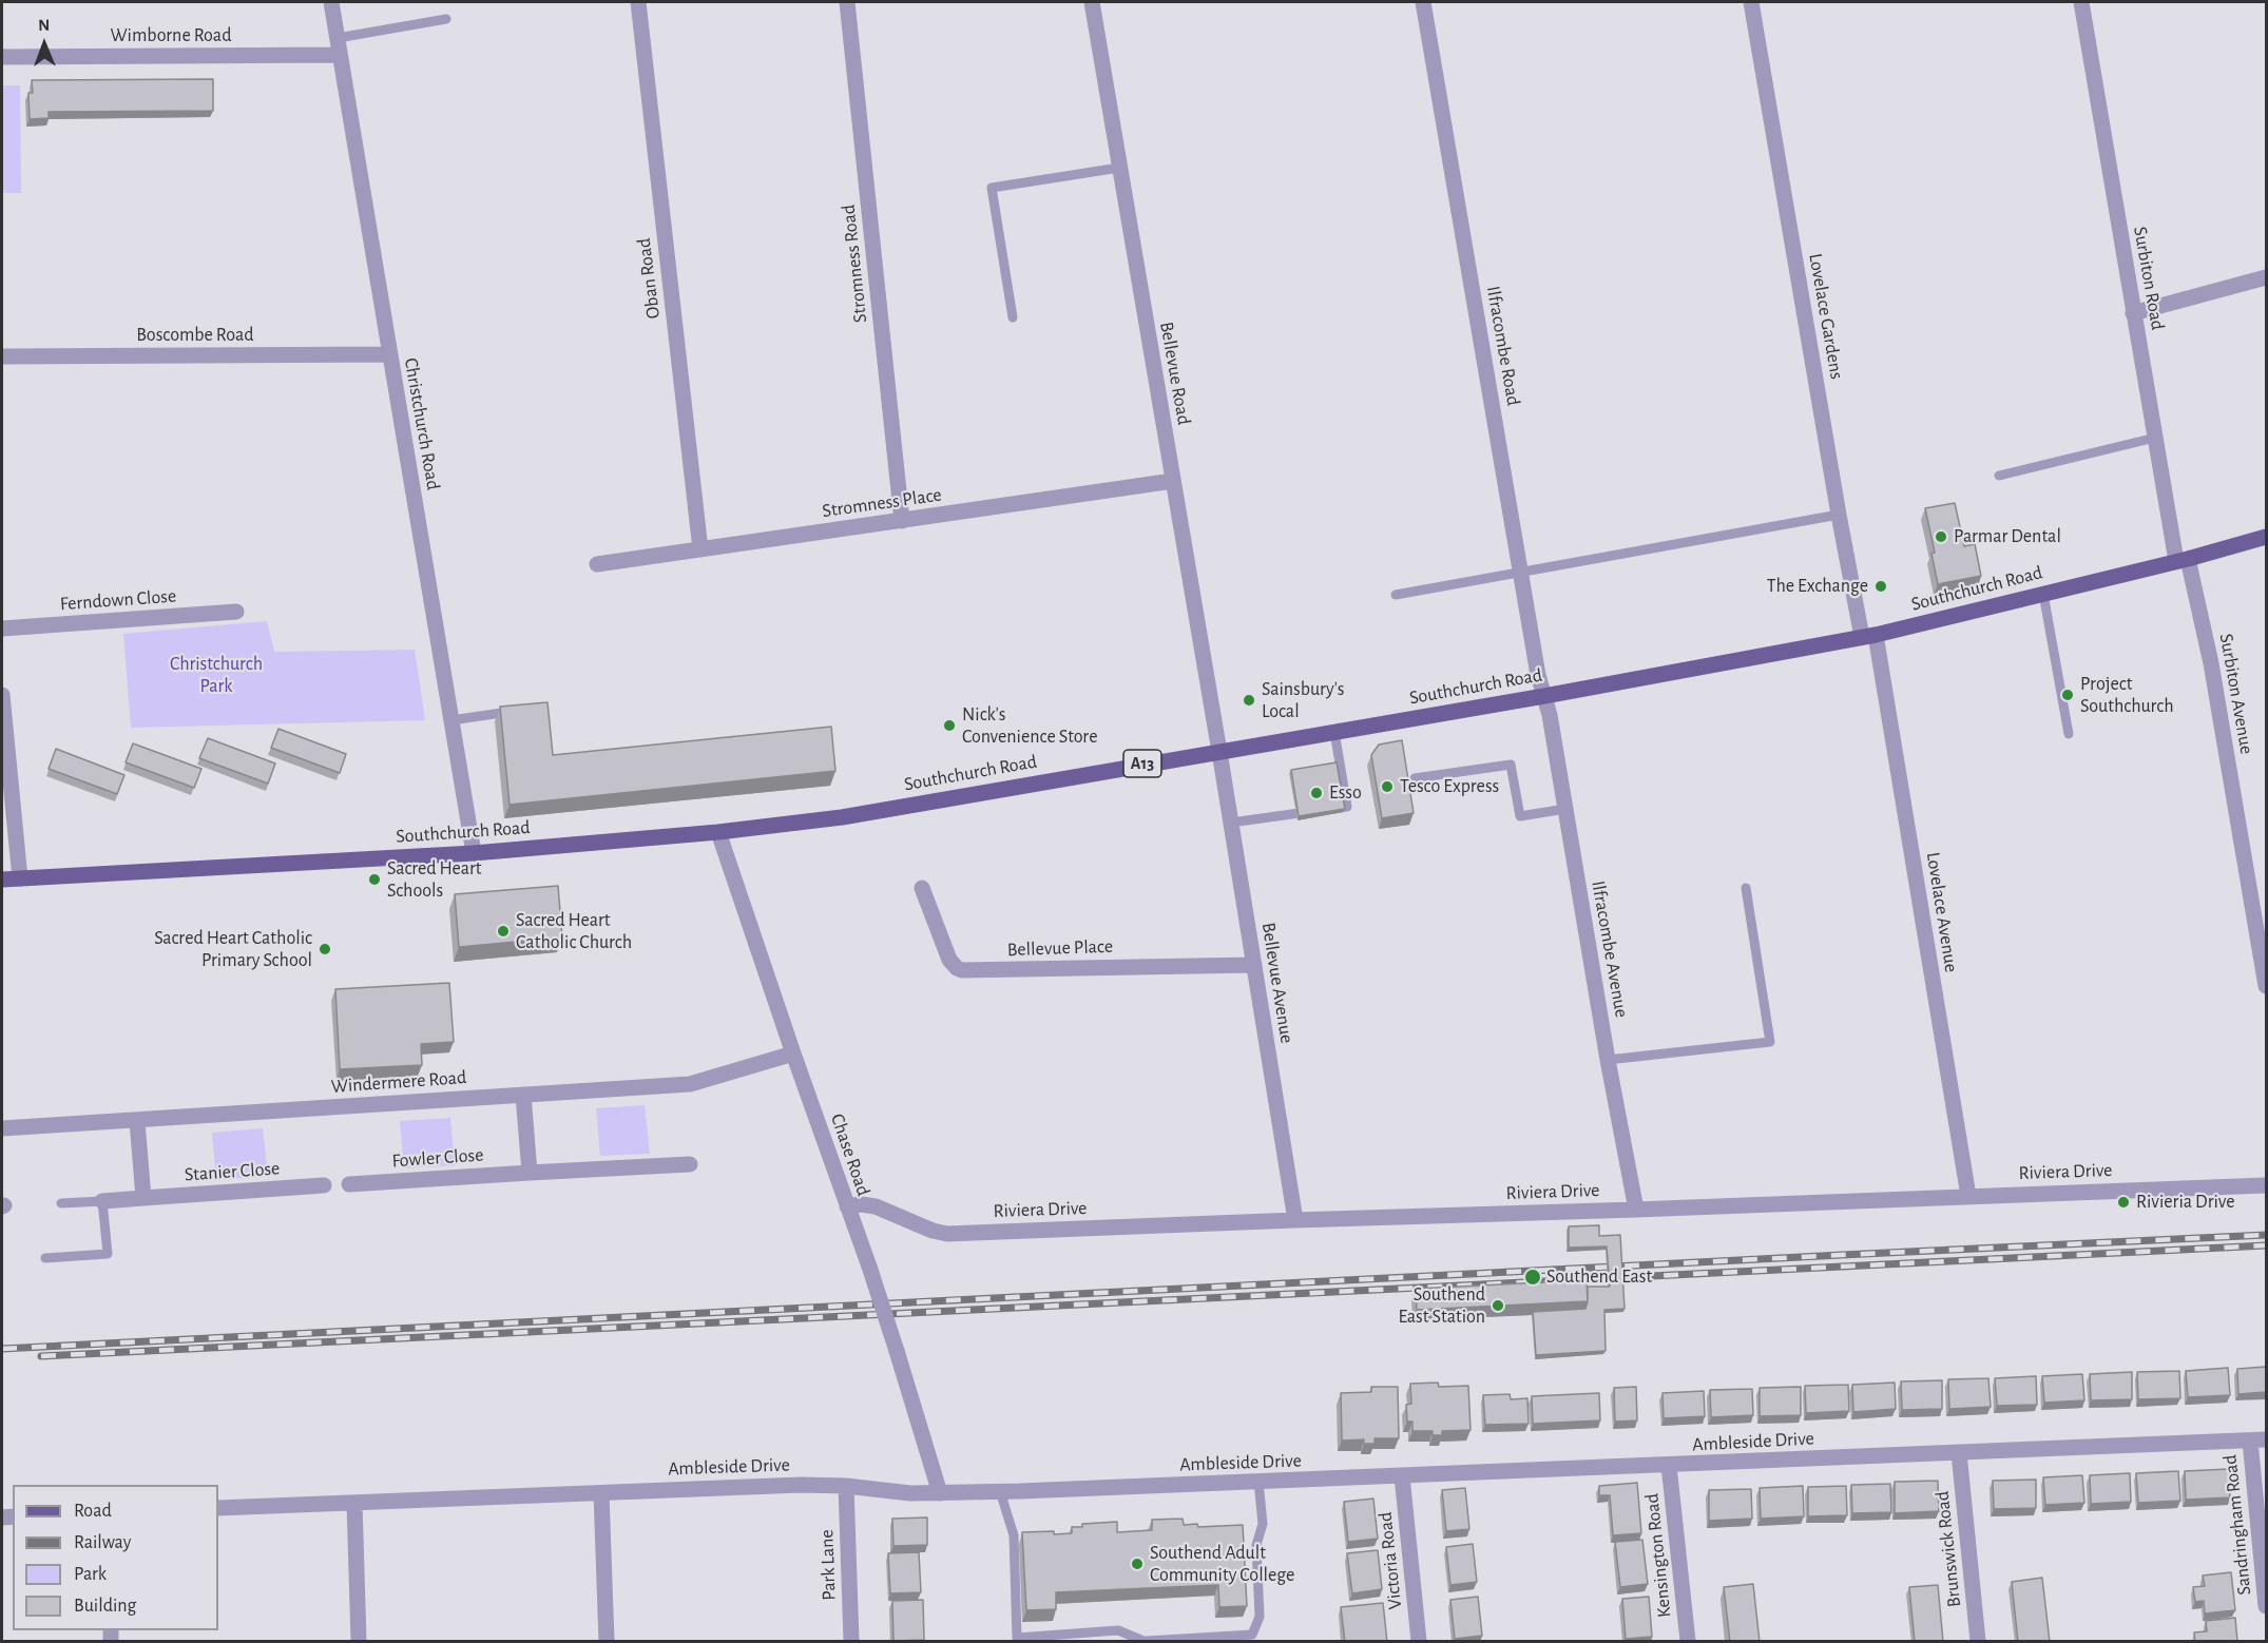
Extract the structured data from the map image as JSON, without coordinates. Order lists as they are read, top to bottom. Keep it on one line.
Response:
{"streets":{"main road":["Southchurch Road","A13"],"street":["Wimborne Road","Stromness Road","Oban Road","Surbiton Road","Lovelace Gardens","Boscombe Road","Ilfracombe Road","Bellevue Road","Christchurch Road","Stromness Place","Ferndown Close","Surbiton Avenue","Lovelace Avenue","Bellevue Place","Ilfracombe Avenue","Bellevue Avenue","Windermere Road","Chase Road","Fowler Close","Stanier Close","Riviera Drive","Ambleside Drive","Sandringham Road","Brunswick Road","Kensington Road","Victoria Road","Park Lane"]},"crossings":[["Wimborne Road","Christchurch Road"],["Stromness Road","Stromness Place"],["Oban Road","Stromness Place"],["Surbiton Road","Southchurch Road"],["Surbiton Road","Surbiton Avenue"],["Lovelace Gardens","Southchurch Road"],["Lovelace Gardens","Lovelace Avenue"],["Boscombe Road","Christchurch Road"],["Ilfracombe Road","Southchurch Road"],["Ilfracombe Road","Ilfracombe Avenue"],["Bellevue Road","Stromness Place"],["Bellevue Road","Southchurch Road"],["Bellevue Road","Bellevue Avenue"],["Christchurch Road","Southchurch Road"],["Southchurch Road","Surbiton Avenue"],["Southchurch Road","Lovelace Avenue"],["Southchurch Road","Ilfracombe Avenue"],["Southchurch Road","Bellevue Avenue"],["Southchurch Road","Chase Road"],["Lovelace Avenue","Riviera Drive"],["Bellevue Place","Bellevue Avenue"],["Ilfracombe Avenue","Riviera Drive"],["Bellevue Avenue","Riviera Drive"],["Windermere Road","Chase Road"],["Chase Road","Riviera Drive"],["Chase Road","Ambleside Drive"],["Ambleside Drive","Sandringham Road"],["Ambleside Drive","Brunswick Road"],["Ambleside Drive","Kensington Road"],["Ambleside Drive","Victoria Road"],["Ambleside Drive","Park Lane"]],"parks":["Christchurch Park"],"places":["Parmar Dental","The Exchange","Project Southchurch","Sainsbury's Local","Nick's Convenience Store","Tesco Express","Esso","Sacred Heart Schools","Sacred Heart Catholic Church","Sacred Heart Catholic Primary School","Rivieria Drive","Southend East","Southend East Station","Southend Adult Community College"],"legend":["Road","Railway","Park","Building"],"north":"top"}
